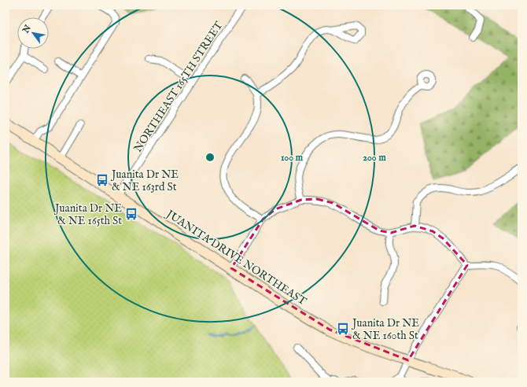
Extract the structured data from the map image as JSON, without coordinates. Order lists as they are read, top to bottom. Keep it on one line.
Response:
{"streets":{"main road":["JUANITA DRIVE NORTHEAST"],"street":["NORTHEAST 165TH STREET"]},"crossings":[["NORTHEAST 165TH STREET","JUANITA DRIVE NORTHEAST"]],"places":{"bus stop":["Juanita Dr NE & NE 163rd St","Juanita Dr NE & NE 165th St","Juanita Dr NE & NE 160th St"]},"north":"top left","rings":["100 m","200 m"]}
